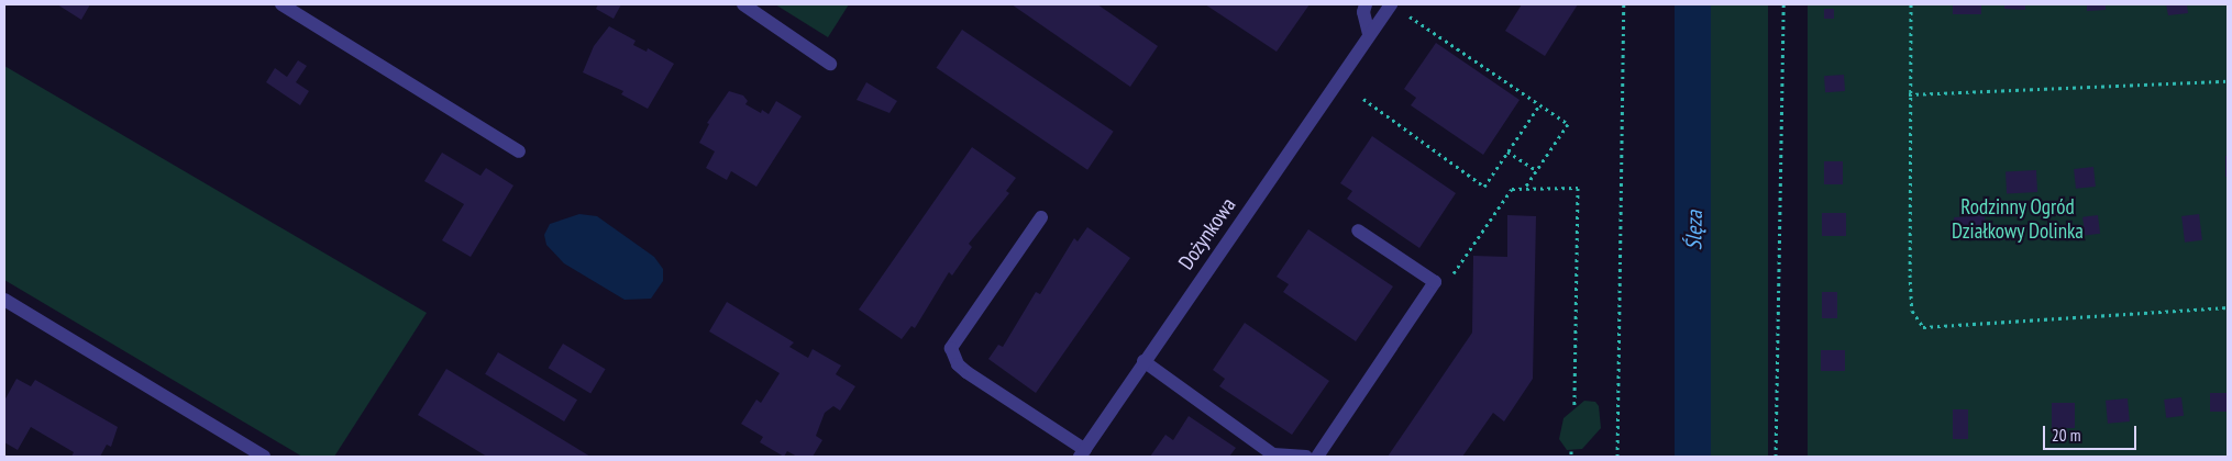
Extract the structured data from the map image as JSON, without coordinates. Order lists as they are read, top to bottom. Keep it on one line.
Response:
{"streets":{"street":["Dożynkowa"]},"water":["Ślęza"],"parks":["Rodzinny Ogród Działkowy Dolinka"],"scale_bar":"20 m"}
